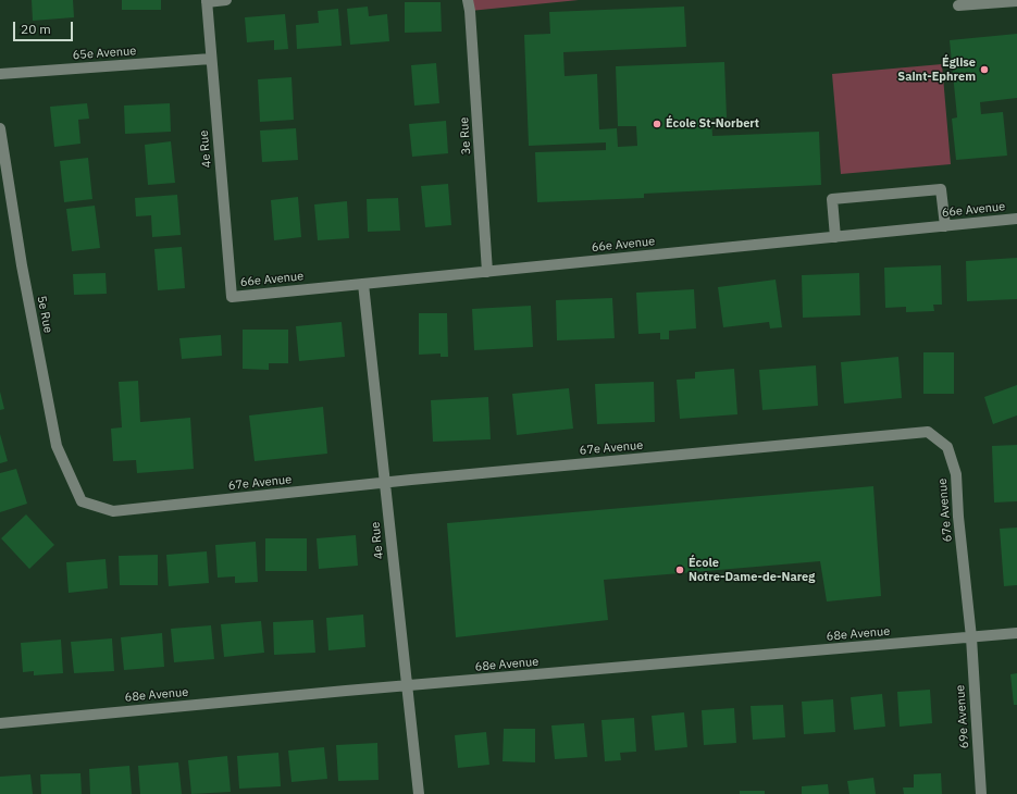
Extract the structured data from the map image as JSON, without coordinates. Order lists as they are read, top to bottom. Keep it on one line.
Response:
{"streets":{"street":["65e Avenue","3e Rue","4e Rue","66e Avenue","5e Rue","67e Avenue","68e Avenue","69e Avenue"]},"crossings":[["65e Avenue","4e Rue"],["3e Rue","66e Avenue"],["4e Rue","66e Avenue"],["4e Rue","67e Avenue"],["4e Rue","68e Avenue"],["5e Rue","67e Avenue"],["67e Avenue","68e Avenue"],["67e Avenue","69e Avenue"],["68e Avenue","69e Avenue"]],"places":["Église Saint-Ephrem","École St-Norbert","École Notre-Dame-de-Nareg"],"scale_bar":"20 m"}
